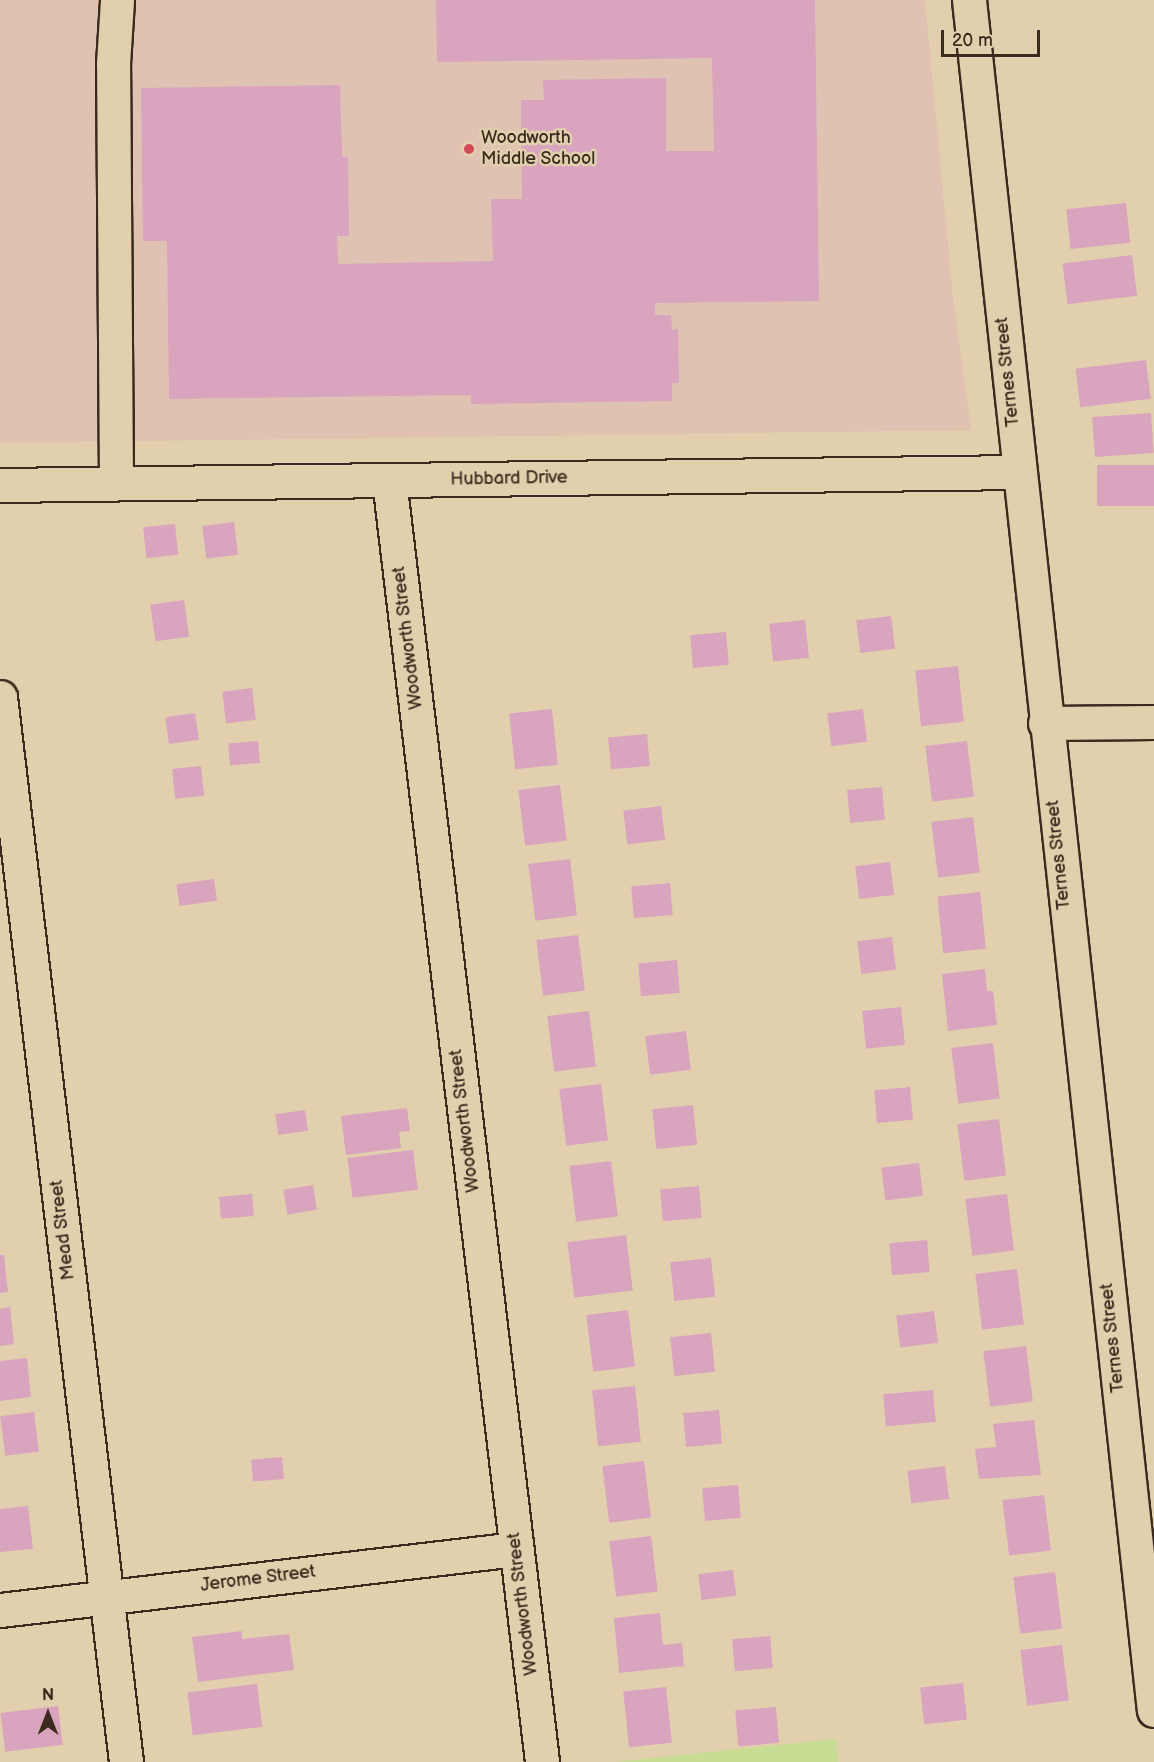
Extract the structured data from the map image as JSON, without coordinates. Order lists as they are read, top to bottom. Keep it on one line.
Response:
{"streets":{"street":["Ternes Street","Hubbard Drive","Woodworth Street","Mead Street","Jerome Street"]},"crossings":[["Ternes Street","Hubbard Drive"],["Hubbard Drive","Woodworth Street"],["Woodworth Street","Jerome Street"],["Mead Street","Jerome Street"]],"places":["Woodworth Middle School"],"scale_bar":"20 m","north":"top"}
